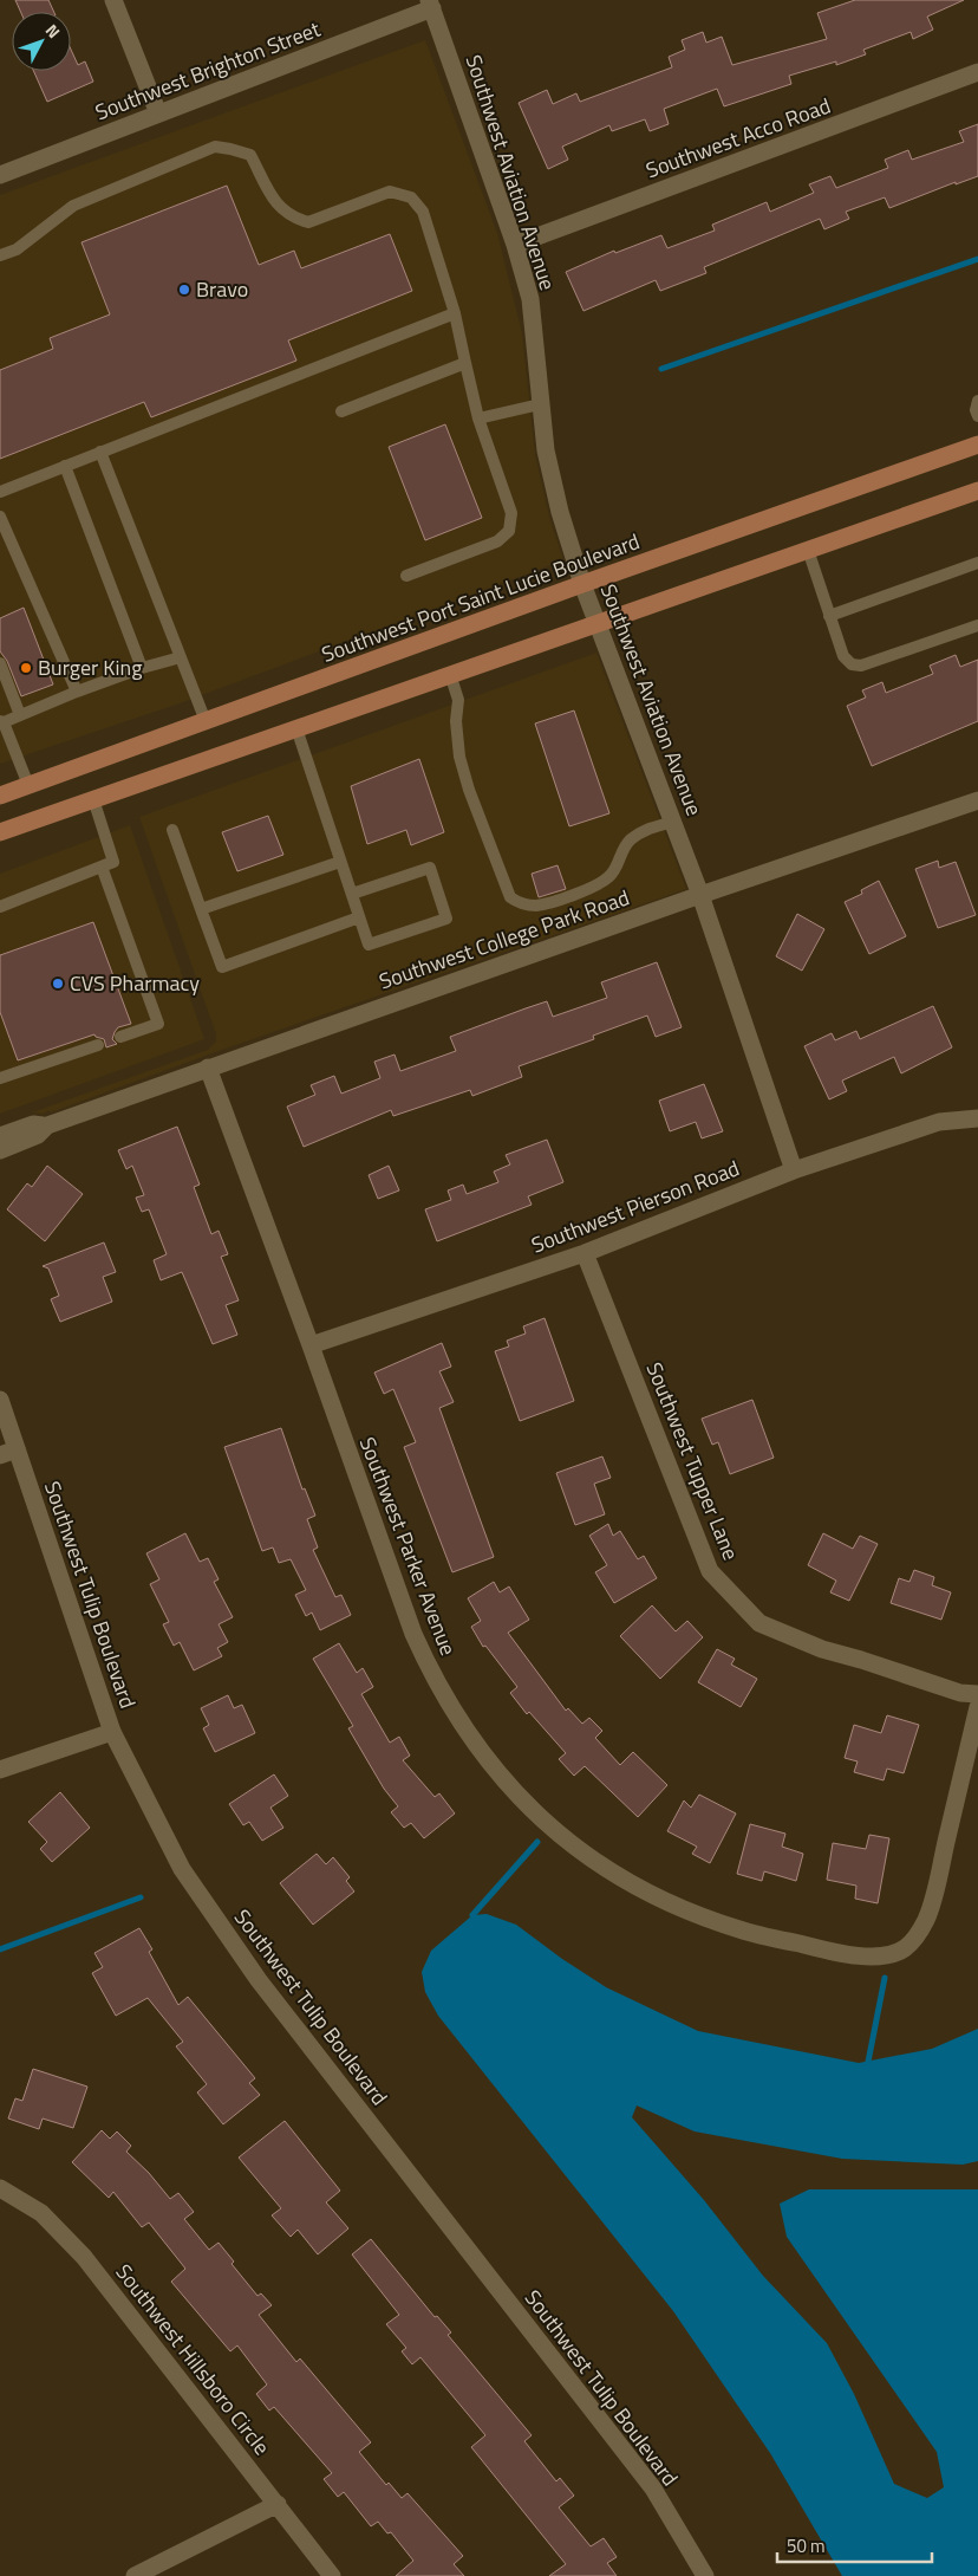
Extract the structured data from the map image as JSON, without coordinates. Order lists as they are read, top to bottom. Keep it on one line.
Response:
{"streets":{"main road":["Southwest Port Saint Lucie Boulevard"],"street":["Southwest Brighton Street","Southwest Acco Road","Southwest Aviation Avenue","Southwest College Park Road","Southwest Pierson Road","Southwest Tupper Lane","Southwest Parker Avenue","Southwest Tulip Boulevard","Southwest Hillsboro Circle"]},"crossings":[["Southwest Brighton Street","Southwest Aviation Avenue"],["Southwest Acco Road","Southwest Aviation Avenue"],["Southwest Aviation Avenue","Southwest Port Saint Lucie Boulevard"],["Southwest Aviation Avenue","Southwest College Park Road"],["Southwest Aviation Avenue","Southwest Pierson Road"],["Southwest College Park Road","Southwest Parker Avenue"],["Southwest Pierson Road","Southwest Tupper Lane"],["Southwest Pierson Road","Southwest Parker Avenue"]],"places":["Bravo","Burger King","CVS Pharmacy"],"scale_bar":"50 m","north":"top right"}
